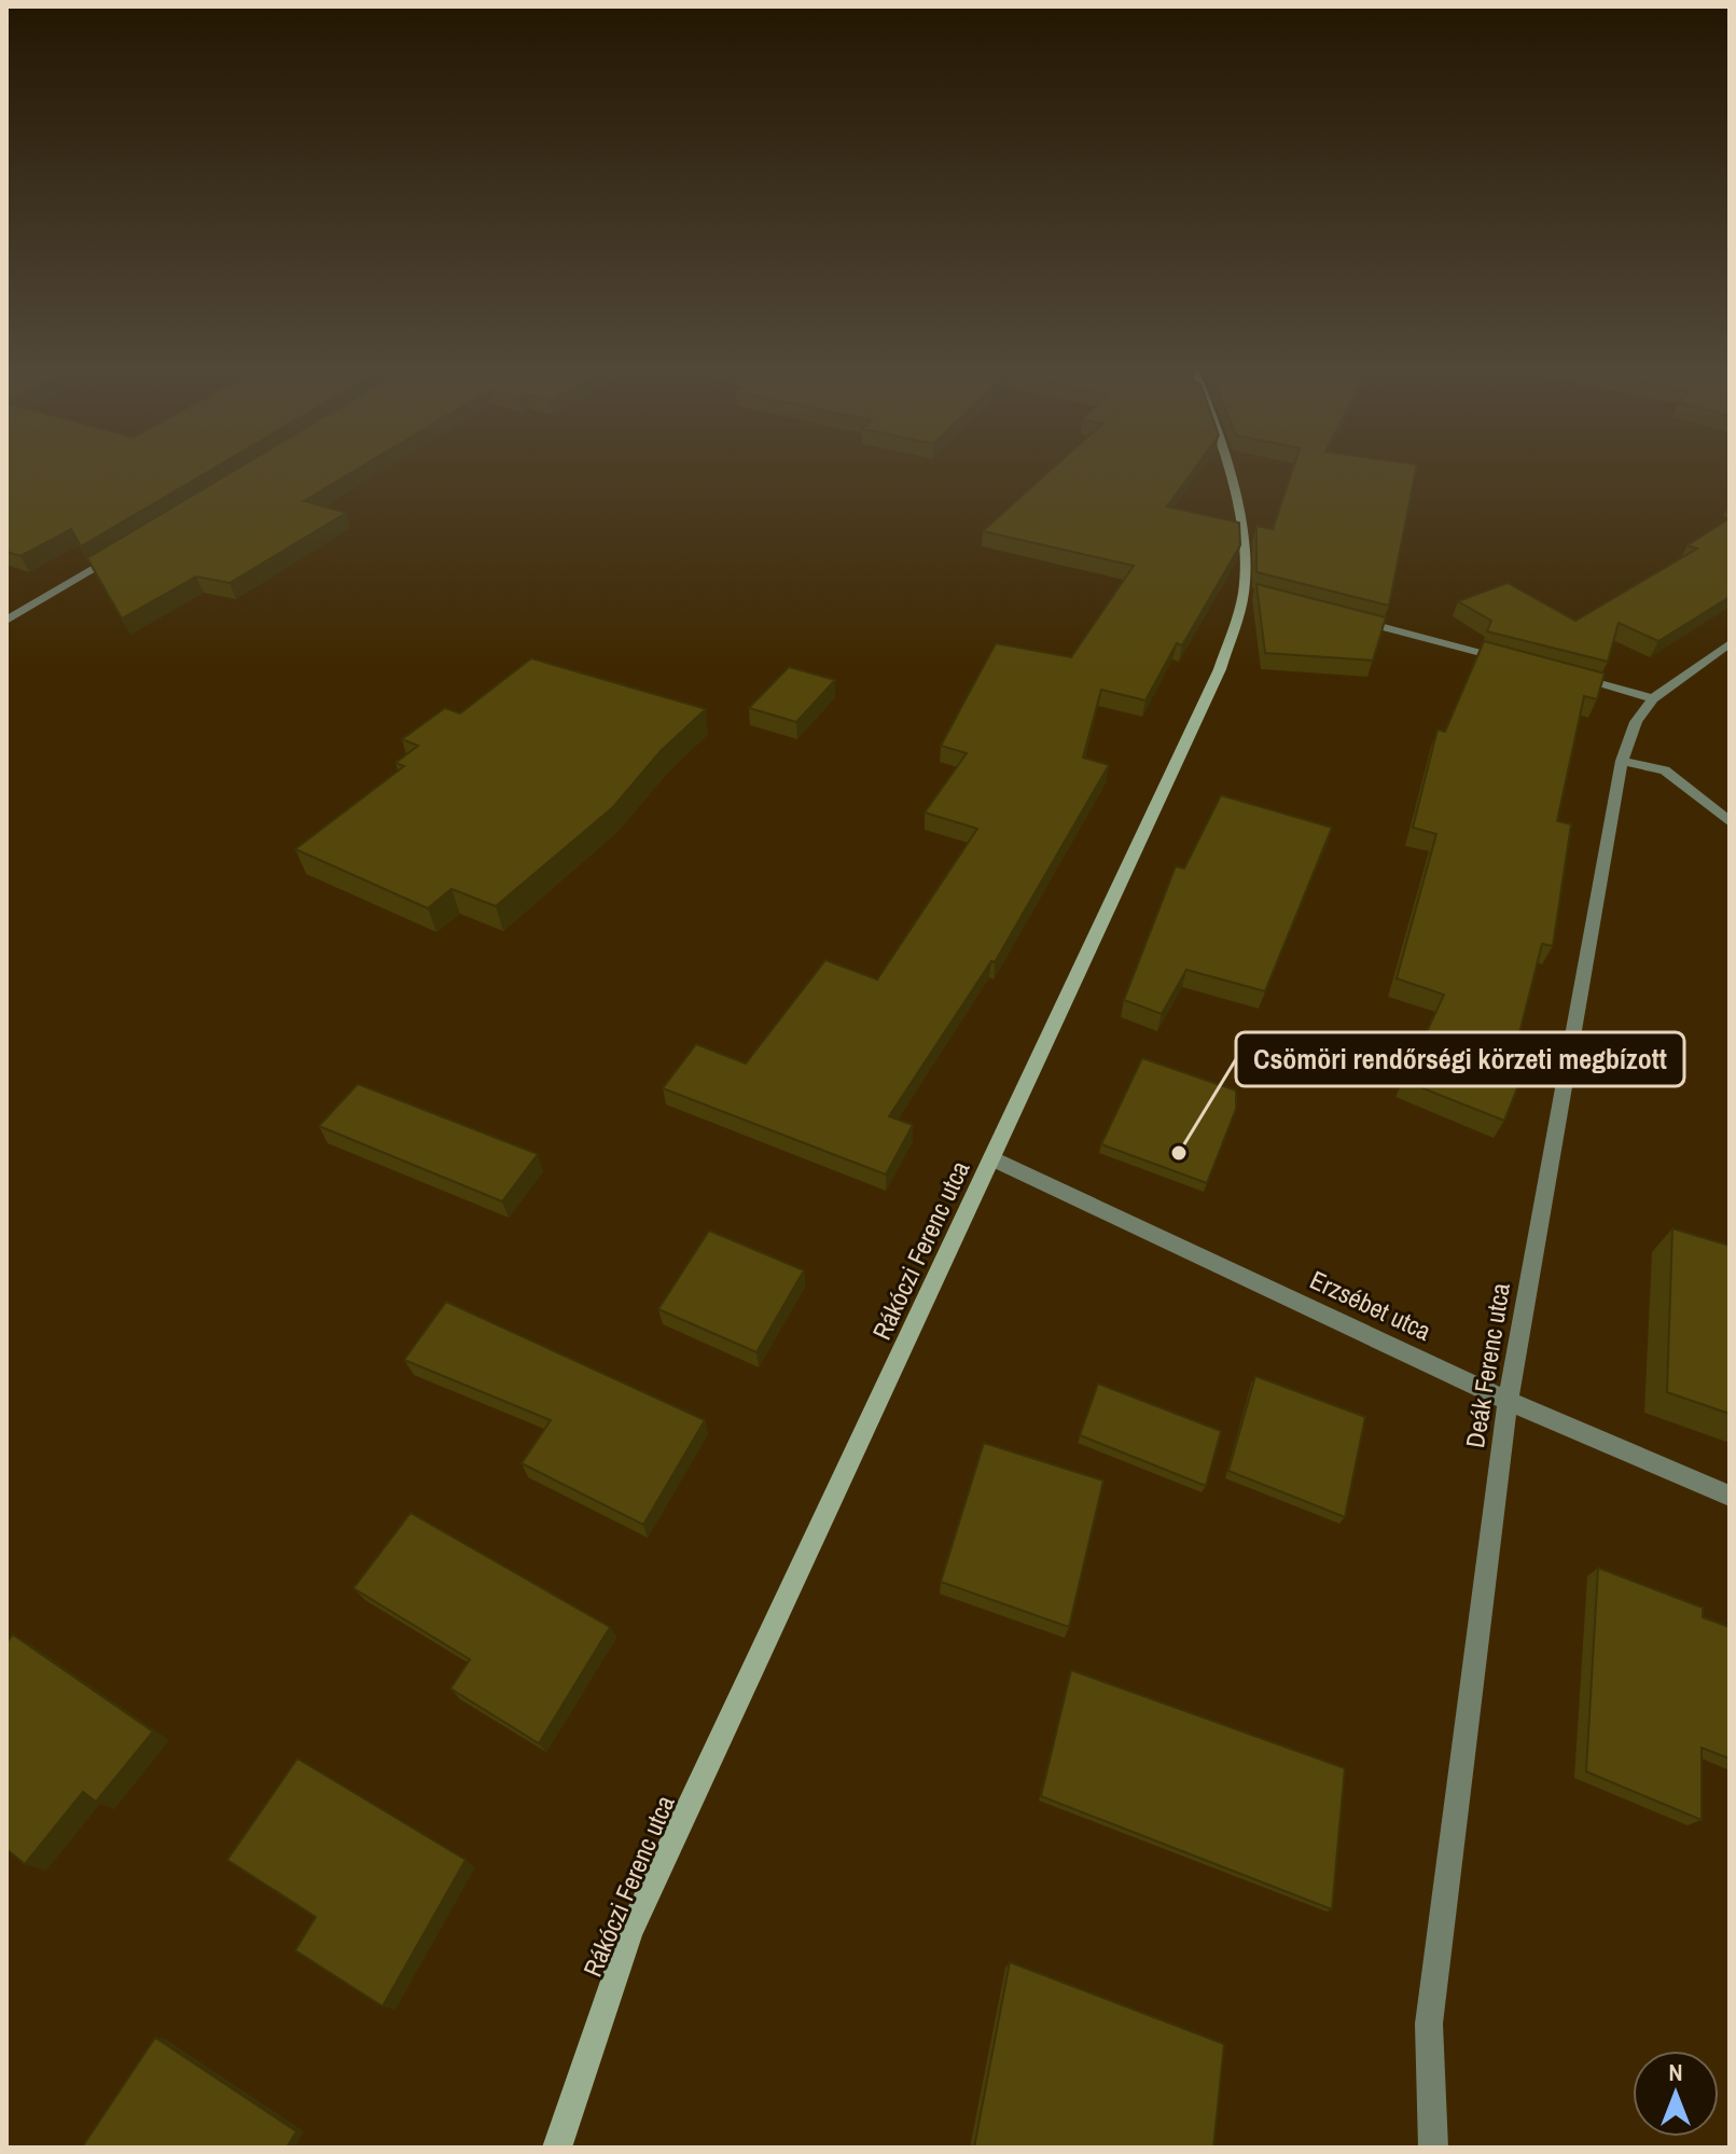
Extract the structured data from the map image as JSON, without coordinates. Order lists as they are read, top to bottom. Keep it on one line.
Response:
{"streets":{"street":["Rákóczi Ferenc utca","Erzsébet utca","Deák Ferenc utca"]},"crossings":[["Rákóczi Ferenc utca","Erzsébet utca"],["Erzsébet utca","Deák Ferenc utca"]],"places":["Csömöri rendőrségi körzeti megbízott"],"north":"top"}
